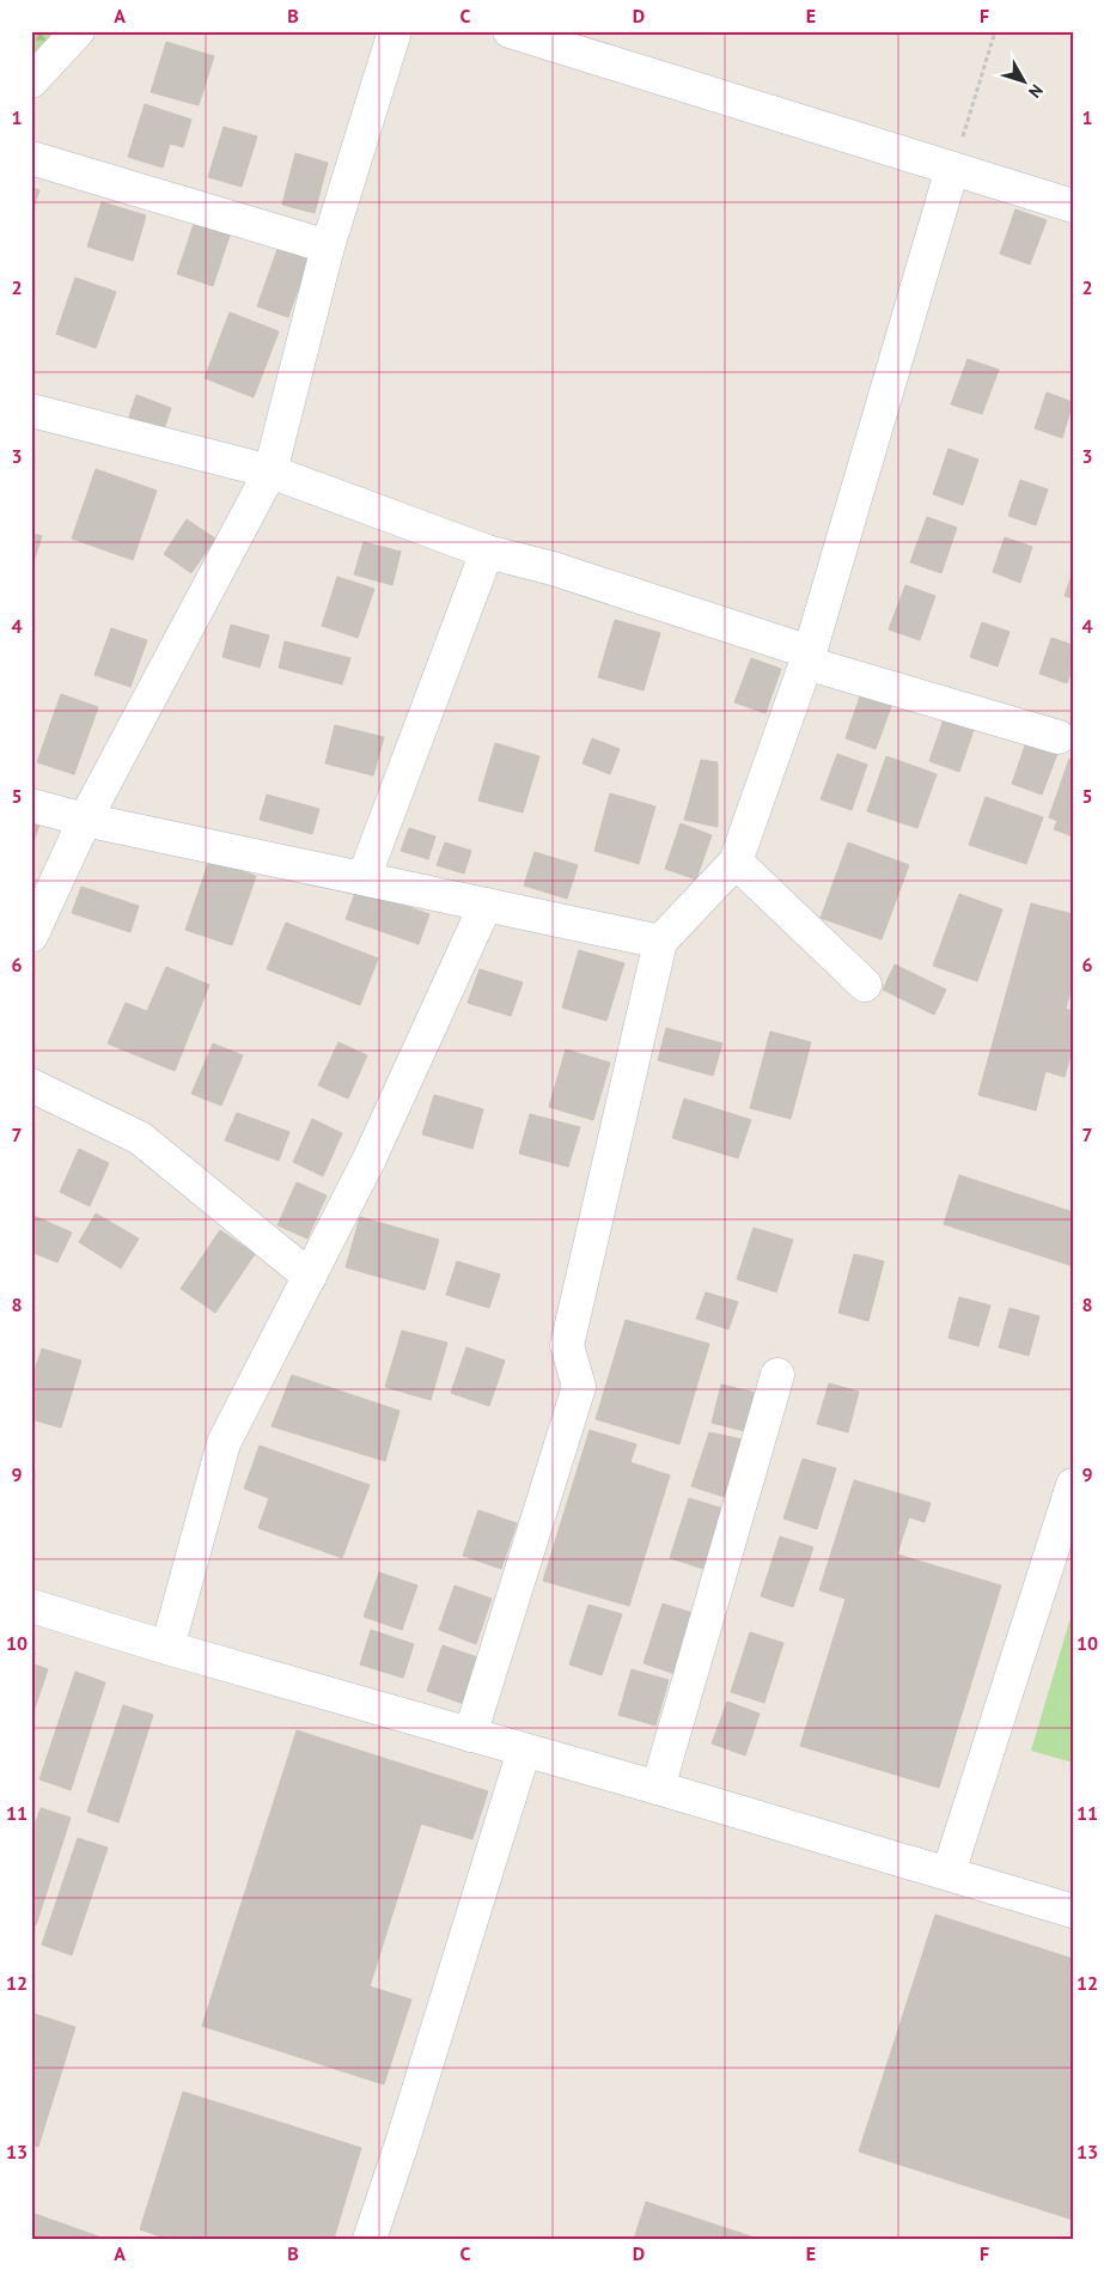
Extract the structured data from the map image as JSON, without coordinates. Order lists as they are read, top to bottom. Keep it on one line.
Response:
{"north":"bottom right","grid":{"columns":["A","B","C","D","E","F"],"rows":["1","2","3","4","5","6","7","8","9","10","11","12","13"]}}
